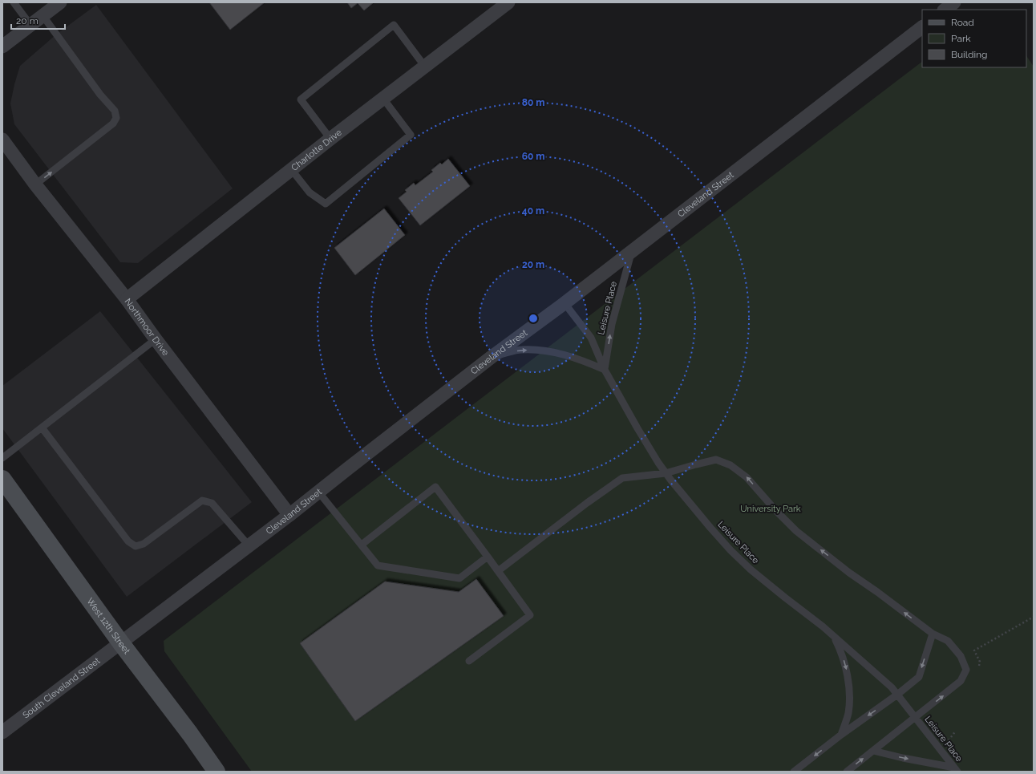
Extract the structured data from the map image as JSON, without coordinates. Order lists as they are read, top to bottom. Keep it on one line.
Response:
{"streets":{"main road":["West 12th Street"],"street":["Charlotte Drive","Cleveland Street","Northmoor Drive","South Cleveland Street"],"lane":["Leisure Place"]},"crossings":[["Charlotte Drive","Northmoor Drive"],["Cleveland Street","Leisure Place"],["Cleveland Street","Northmoor Drive"],["Cleveland Street","West 12th Street"],["Cleveland Street","South Cleveland Street"],["West 12th Street","South Cleveland Street"]],"parks":["University Park"],"legend":["Road","Park","Building"],"scale_bar":"20 m","rings":["80 m","60 m","40 m","20 m"]}
